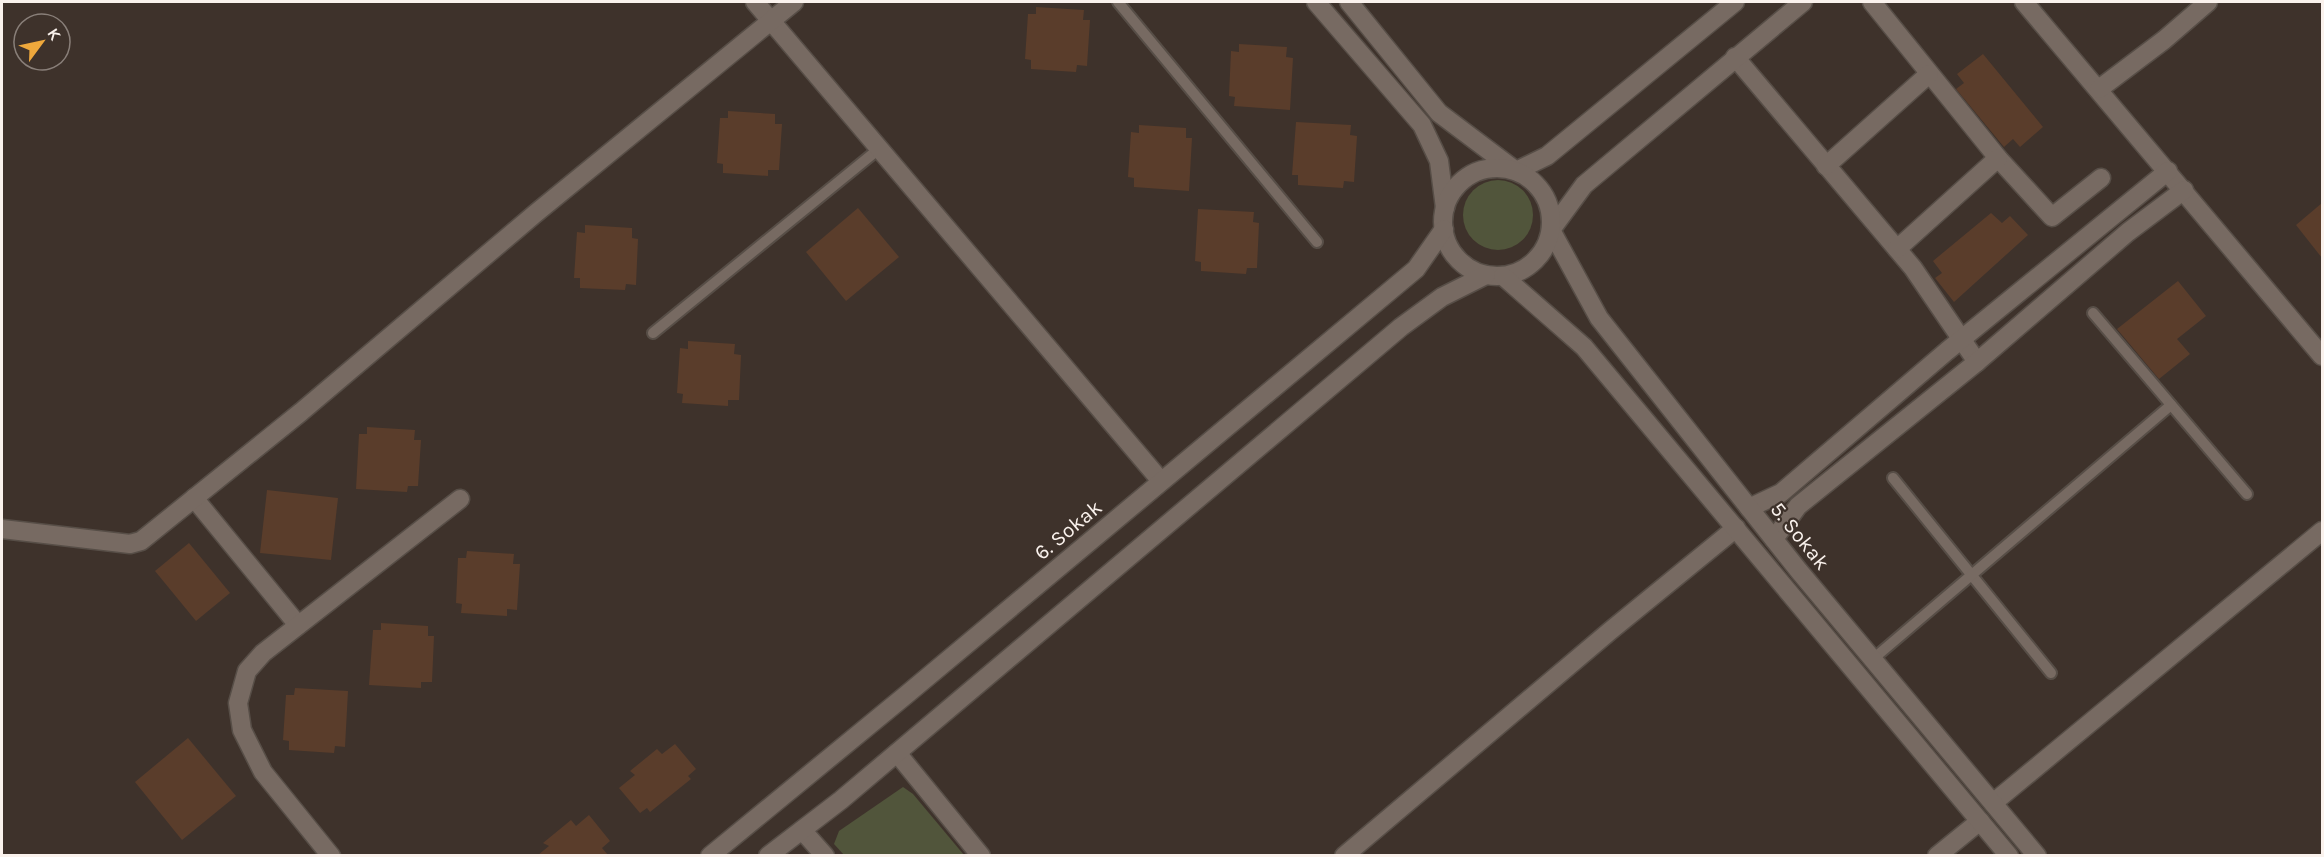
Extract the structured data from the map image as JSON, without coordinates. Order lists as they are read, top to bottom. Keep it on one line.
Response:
{"streets":{"street":["6. Sokak","5. Sokak"]},"crossings":[["6. Sokak","5. Sokak"]],"north":"top right"}
